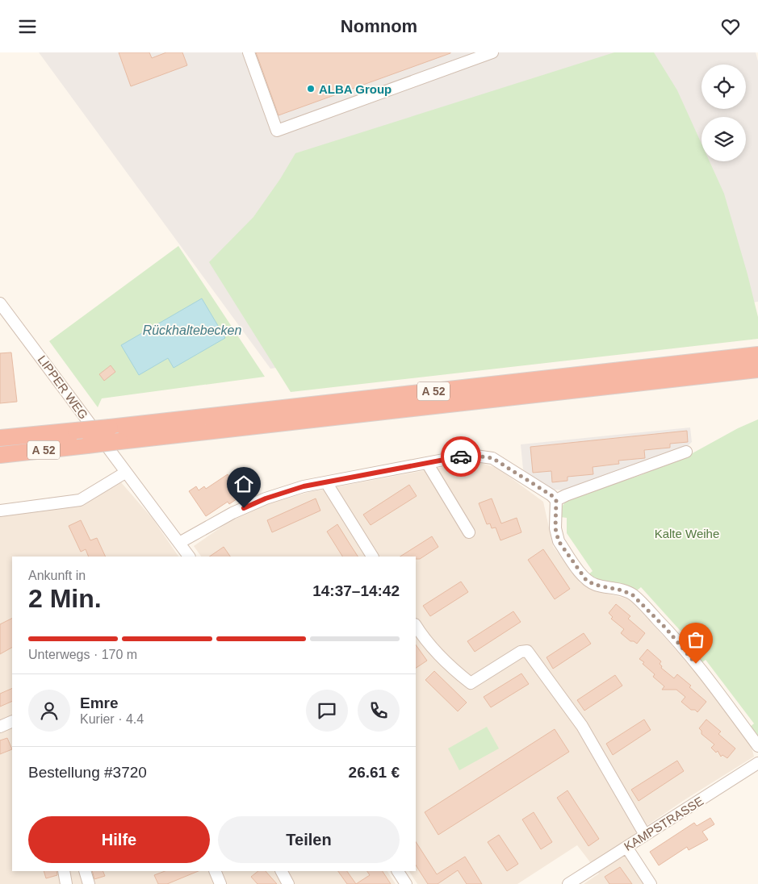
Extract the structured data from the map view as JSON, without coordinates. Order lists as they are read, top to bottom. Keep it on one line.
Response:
{"streets":{"highway":["A 52"],"street":["LIPPER WEG","KAMPSTRASSE"]},"water":["Rückhaltebecken"],"parks":["Kalte Weihe"],"places":["ALBA Group"],"page":{"header":"Nomnom","heading":["2 Min.","Ankunft in","14:37–14:42"],"panel":["Emre","Kurier · 4.4","Bestellung #3720","26.61 €"],"bar":"Unterwegs · 170 m","buttons":["Hilfe","Teilen"]}}
